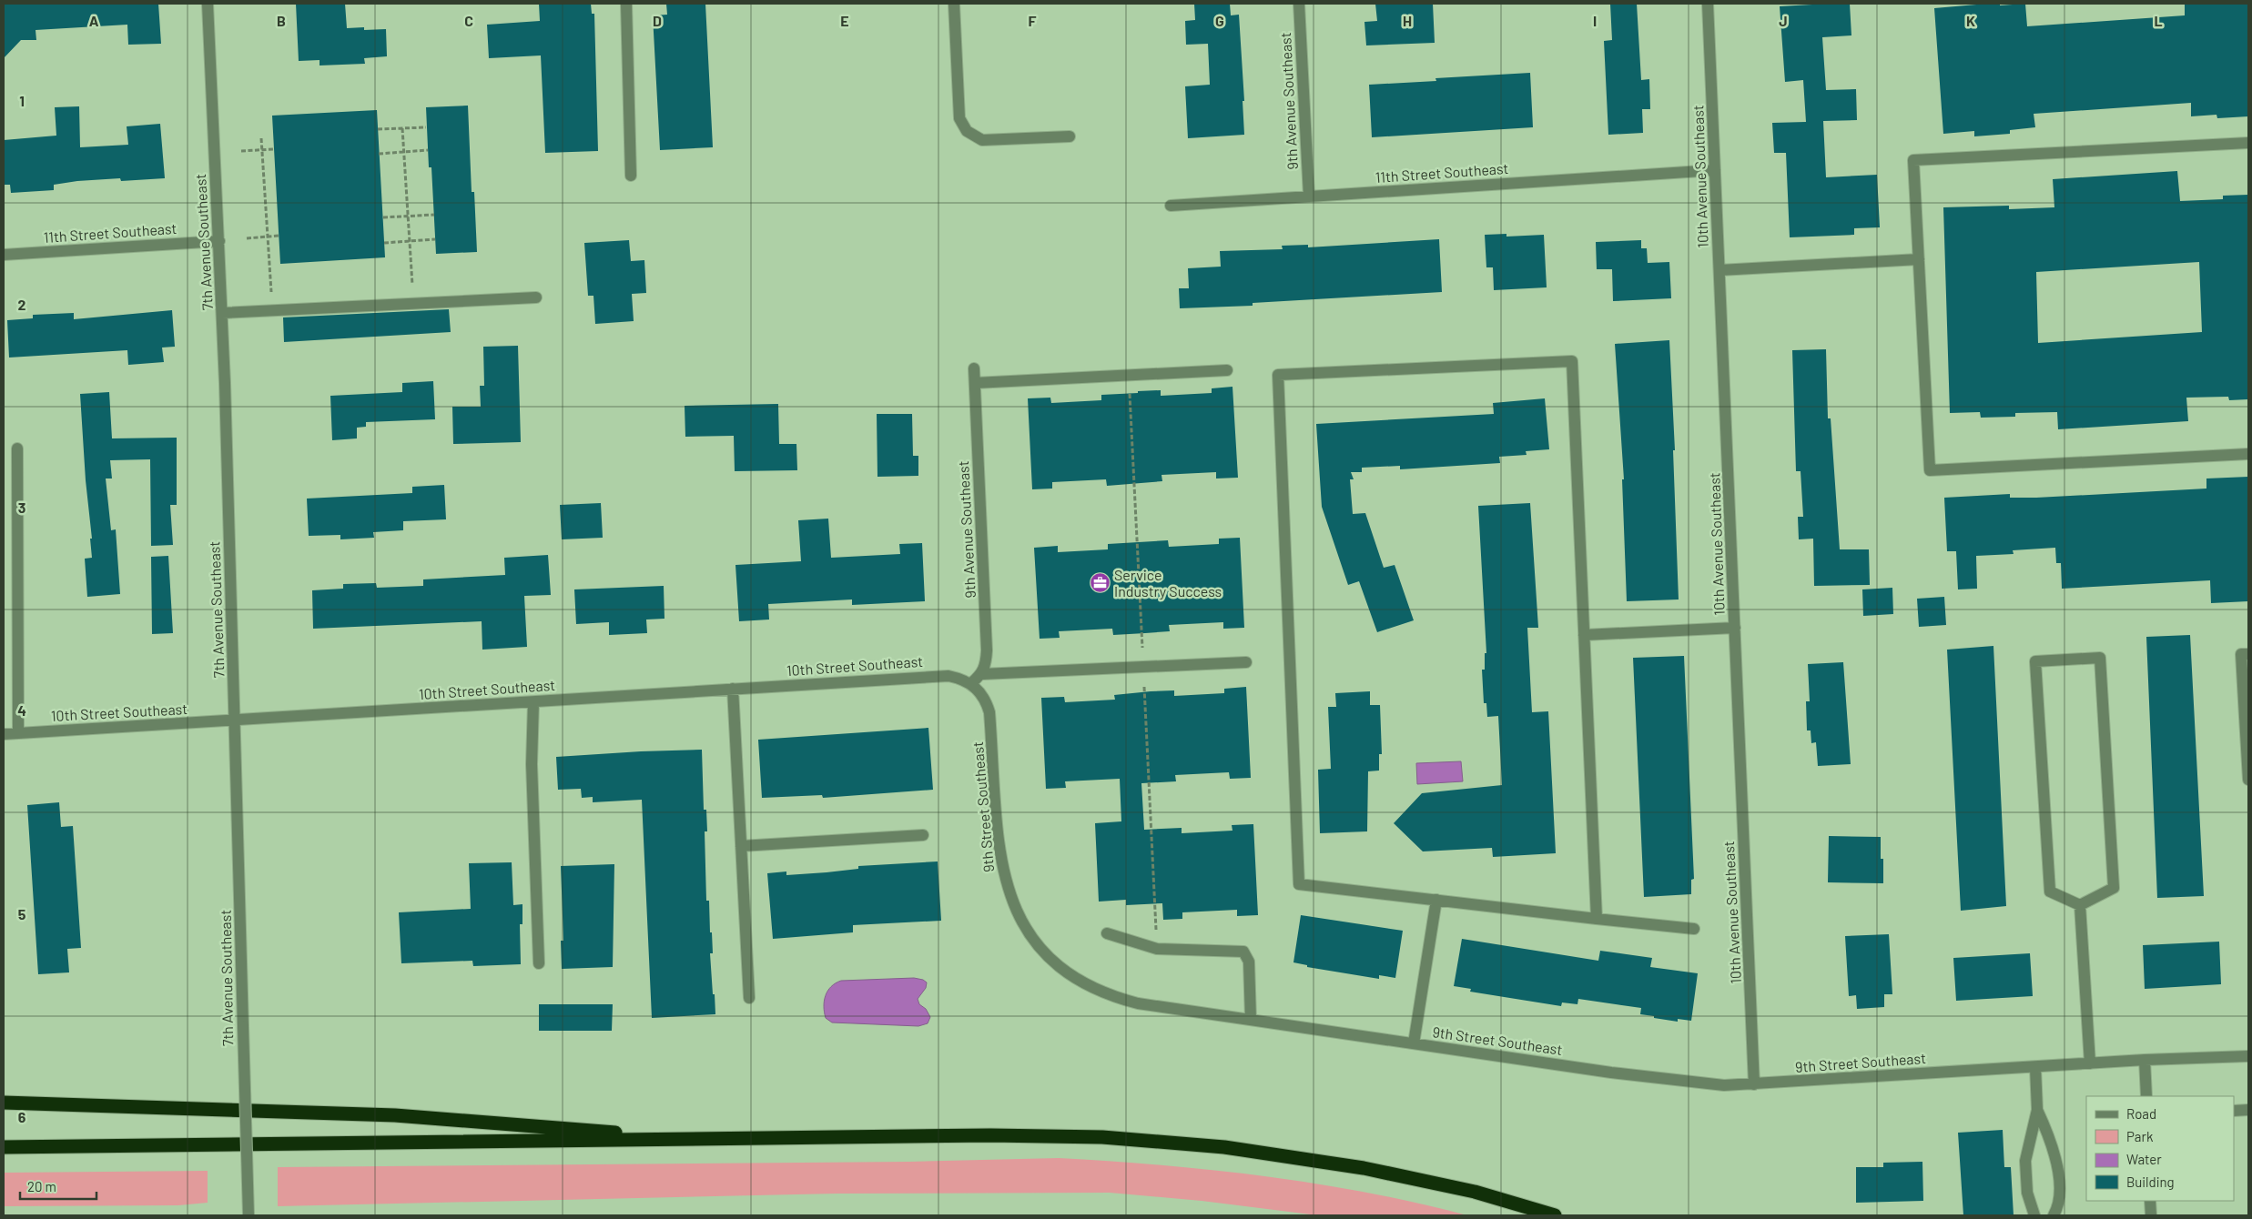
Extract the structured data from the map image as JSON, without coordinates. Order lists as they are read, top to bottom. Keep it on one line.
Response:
{"streets":{"street":["9th Avenue Southeast","11th Street Southeast","10th Avenue Southeast","7th Avenue Southeast","10th Street Southeast","9th Street Southeast"]},"crossings":[["9th Avenue Southeast","11th Street Southeast"],["11th Street Southeast","10th Avenue Southeast"],["11th Street Southeast","7th Avenue Southeast"],["10th Avenue Southeast","9th Street Southeast"],["7th Avenue Southeast","10th Street Southeast"],["10th Street Southeast","9th Street Southeast"]],"places":{"office":["Service Industry Success"]},"legend":["Road","Park","Water","Building"],"scale_bar":"20 m","grid":{"columns":["A","B","C","D","E","F","G","H","I","J","K","L"],"rows":["1","2","3","4","5","6"]}}
